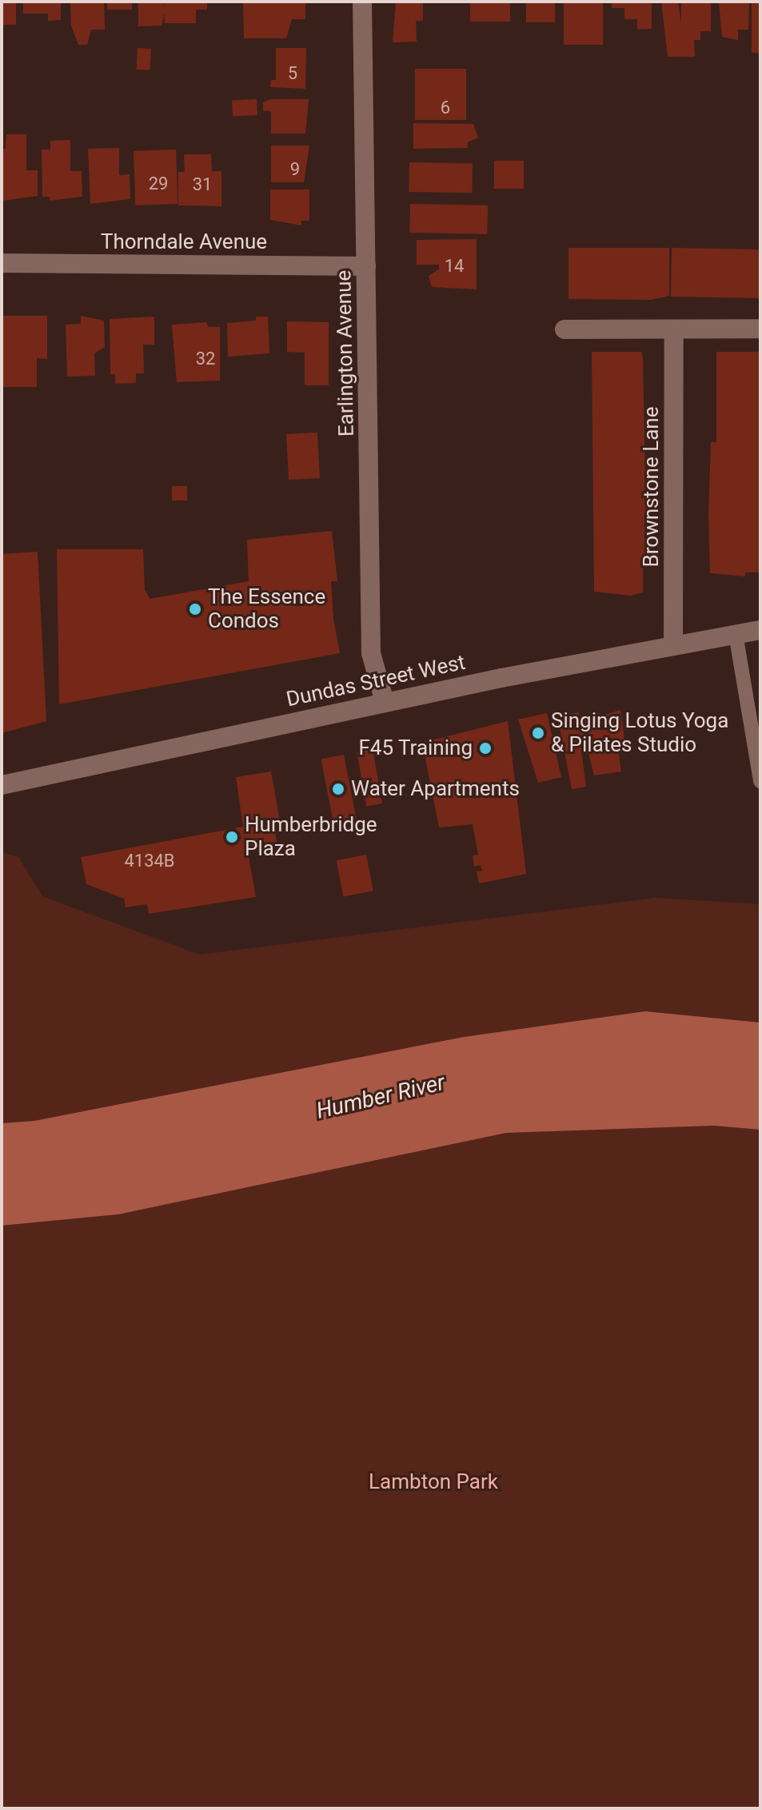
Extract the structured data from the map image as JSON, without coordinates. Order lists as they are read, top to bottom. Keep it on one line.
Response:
{"streets":{"street":["Thorndale Avenue","Earlington Avenue","Brownstone Lane","Dundas Street West"]},"crossings":[["Thorndale Avenue","Earlington Avenue"],["Earlington Avenue","Dundas Street West"],["Brownstone Lane","Dundas Street West"]],"water":["Humber River"],"parks":["Lambton Park"],"places":["The Essence Condos","Singing Lotus Yoga & Pilates Studio","F45 Training","Water Apartments","Humberbridge Plaza"],"house_numbers":["5","6","9","29","31","14","32","4134B"]}
